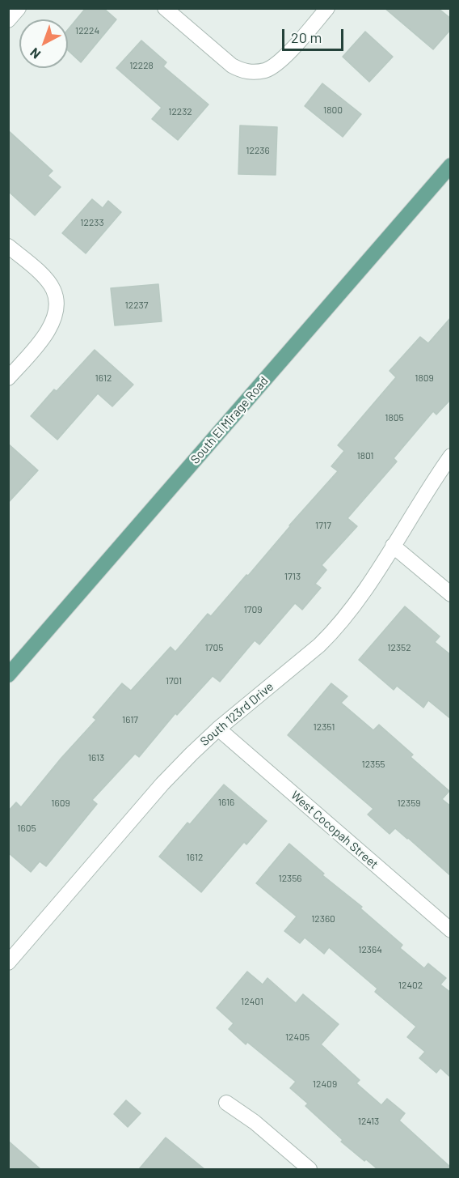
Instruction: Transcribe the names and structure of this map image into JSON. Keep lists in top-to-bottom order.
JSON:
{
  "streets": {
    "main road": ["South El Mirage Road"],
    "street": ["South 123rd Drive", "West Cocopah Street"]
  },
  "crossings": [
    ["South 123rd Drive", "West Cocopah Street"]
  ],
  "house_numbers": [
    "12224",
    "12228",
    "1800",
    "12232",
    "12236",
    "12233",
    "12237",
    "1612",
    "1809",
    "1805",
    "1801",
    "1717",
    "1713",
    "1709",
    "1705",
    "12352",
    "1701",
    "1617",
    "12351",
    "1613",
    "12355",
    "1616",
    "1609",
    "12359",
    "1605",
    "1612",
    "12356",
    "12360",
    "12364",
    "12402",
    "12401",
    "12405",
    "12409",
    "12413"
  ],
  "scale_bar": "20 m",
  "north": "bottom left"
}
